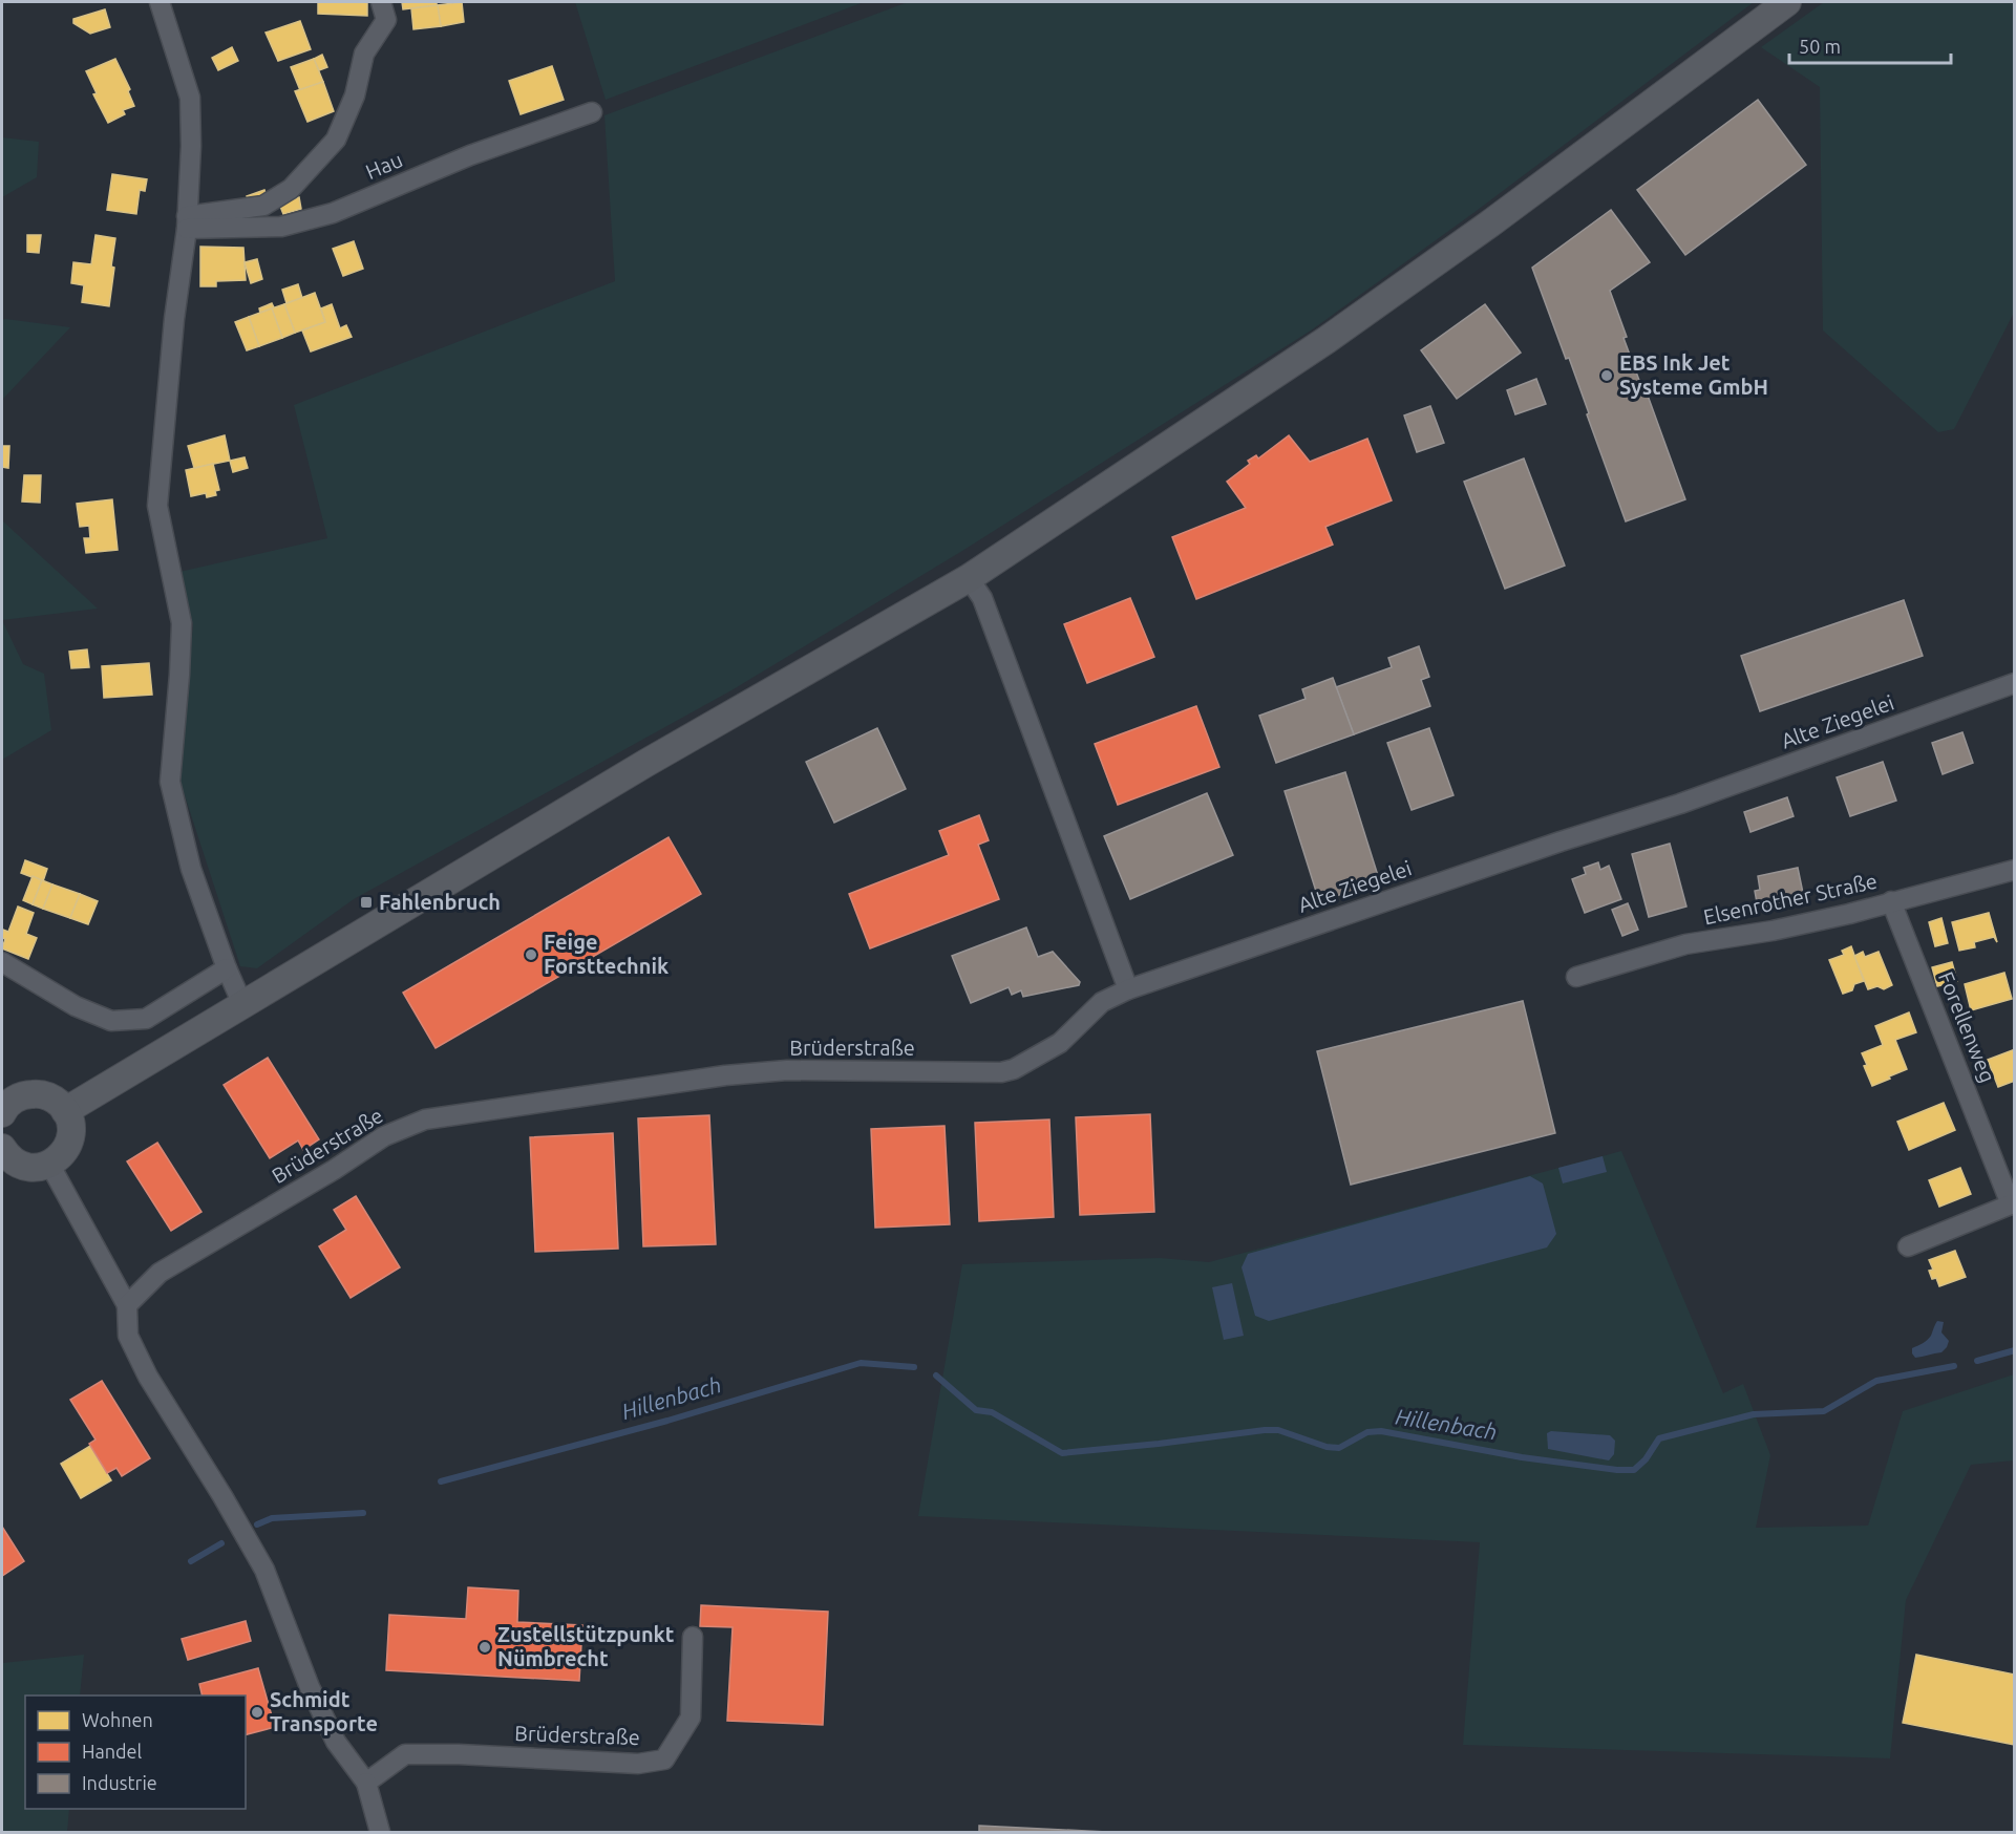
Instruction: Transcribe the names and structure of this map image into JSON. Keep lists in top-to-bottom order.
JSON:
{
  "streets": {
    "street": [
      "Hau",
      "Alte Ziegelei",
      "Elsenrother Straße",
      "Forellenweg",
      "Brüderstraße"
    ]
  },
  "crossings": [
    ["Alte Ziegelei", "Brüderstraße"],
    ["Elsenrother Straße", "Forellenweg"]
  ],
  "water": ["Hillenbach"],
  "places": {
    "other": [
      "EBS Ink Jet Systeme GmbH",
      "Feige Forsttechnik",
      "Zustellstützpunkt Nümbrecht",
      "Schmidt Transporte"
    ],
    "transit": ["Fahlenbruch"]
  },
  "legend": ["Wohnen", "Handel", "Industrie"],
  "scale_bar": "50 m"
}
